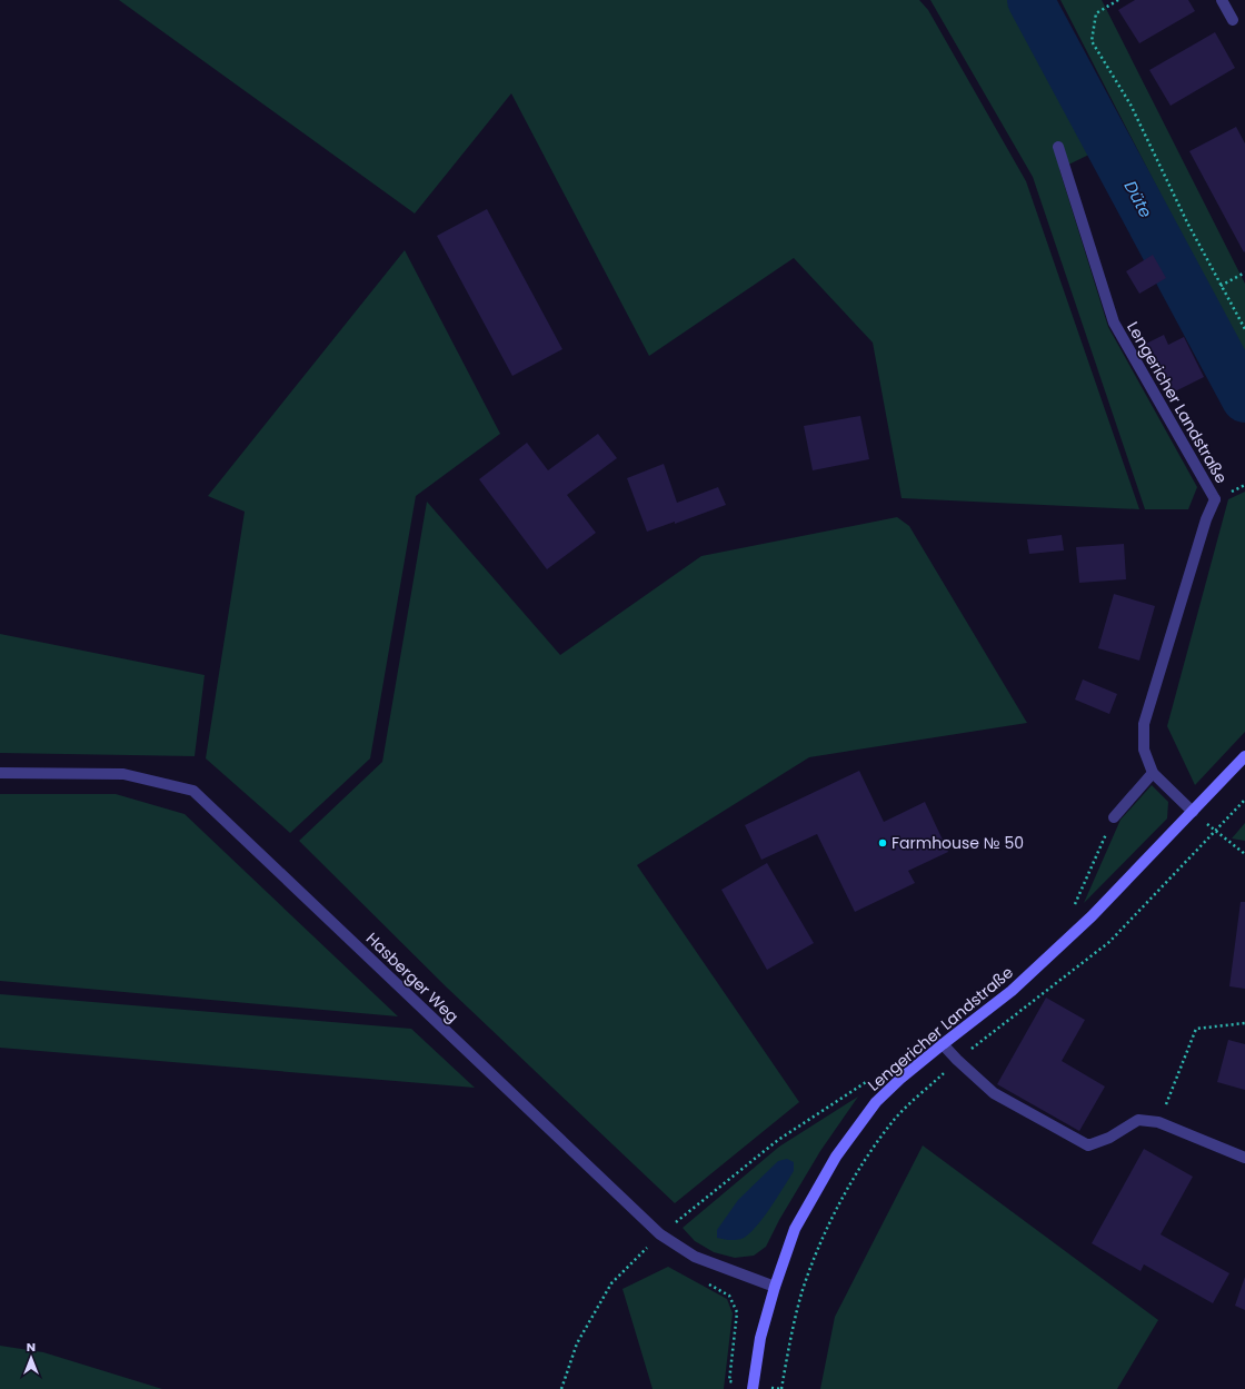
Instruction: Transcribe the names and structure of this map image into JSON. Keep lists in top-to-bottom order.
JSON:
{
  "streets": {
    "main road": ["Lengericher Landstraße"],
    "street": ["Hasberger Weg"]
  },
  "crossings": [
    ["Lengericher Landstraße", "Hasberger Weg"]
  ],
  "water": ["Düte"],
  "places": ["Farmhouse № 50"],
  "north": "top"
}
